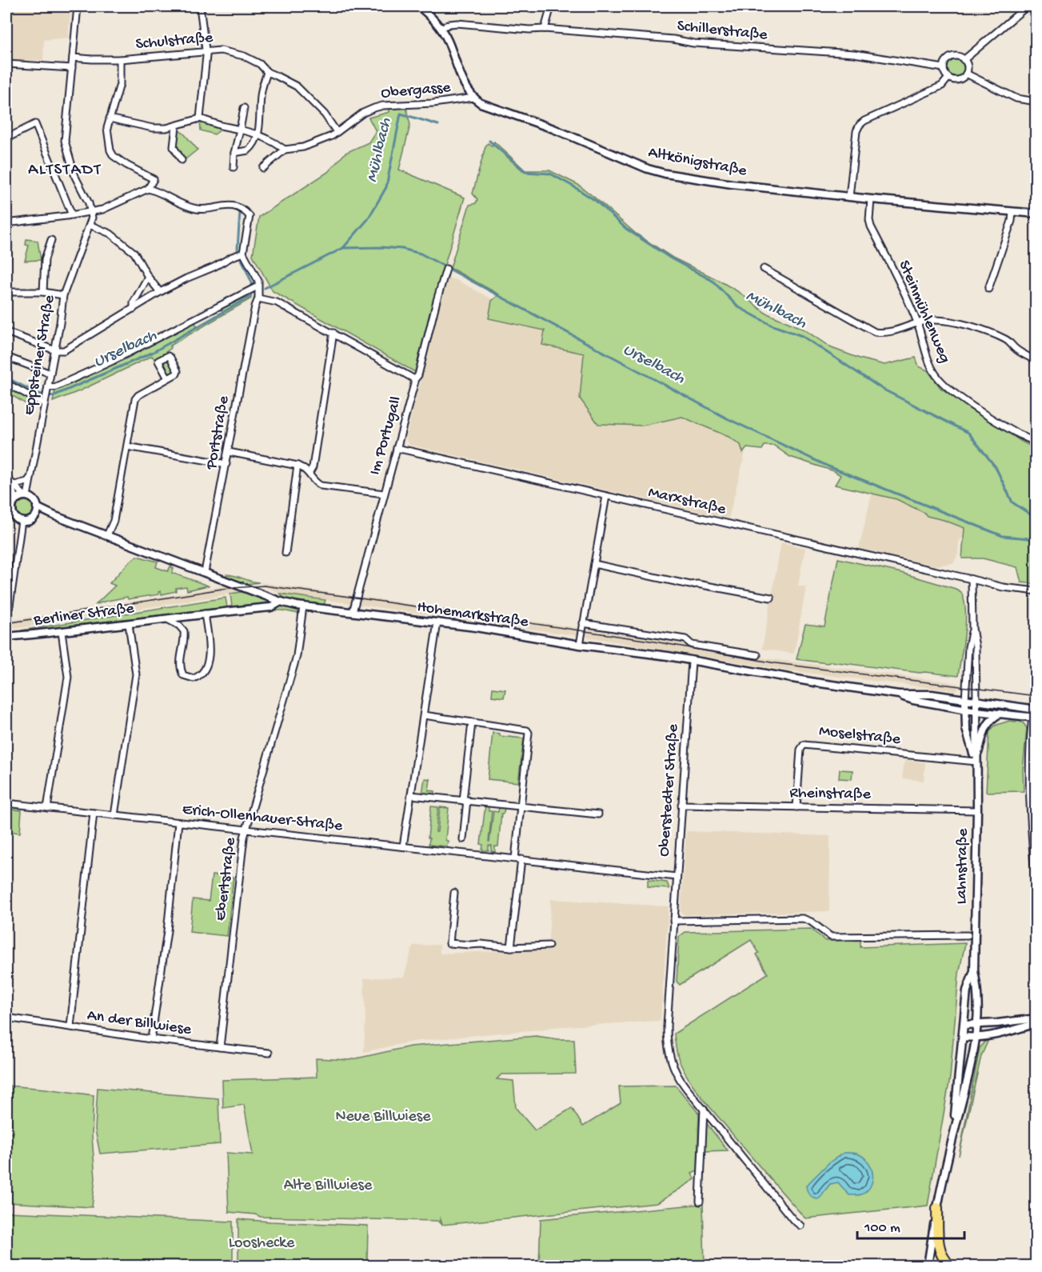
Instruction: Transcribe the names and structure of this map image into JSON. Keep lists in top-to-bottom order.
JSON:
{
  "streets": {
    "street": [
      "Schillerstraße",
      "Schulstraße",
      "Obergasse",
      "Altkönigstraße",
      "Steinmühlenweg",
      "Eppsteiner Straße",
      "Portstraße",
      "Im Portugall",
      "Marxstraße",
      "Berliner Straße",
      "Hohemarkstraße",
      "Moselstraße",
      "Oberstedter Straße",
      "Rheinstraße",
      "Erich-Ollenhauer-Straße",
      "Lahnstraße",
      "Ebertstraße",
      "An der Billwiese"
    ]
  },
  "crossings": [
    ["Schulstraße", "Obergasse"],
    ["Obergasse", "Altkönigstraße"],
    ["Altkönigstraße", "Steinmühlenweg"],
    ["Portstraße", "Hohemarkstraße"],
    ["Im Portugall", "Marxstraße"],
    ["Im Portugall", "Hohemarkstraße"],
    ["Berliner Straße", "Hohemarkstraße"],
    ["Hohemarkstraße", "Oberstedter Straße"],
    ["Hohemarkstraße", "Lahnstraße"],
    ["Hohemarkstraße", "Ebertstraße"],
    ["Moselstraße", "Rheinstraße"],
    ["Moselstraße", "Lahnstraße"],
    ["Oberstedter Straße", "Rheinstraße"],
    ["Oberstedter Straße", "Erich-Ollenhauer-Straße"],
    ["Rheinstraße", "Lahnstraße"],
    ["Erich-Ollenhauer-Straße", "Ebertstraße"],
    ["Ebertstraße", "An der Billwiese"]
  ],
  "districts": ["ALTSTADT"],
  "water": ["Mühlbach", "Urselbach"],
  "parks": ["Neue Billwiese", "Alte Billwiese", "Looshecke"],
  "scale_bar": "100 m"
}
